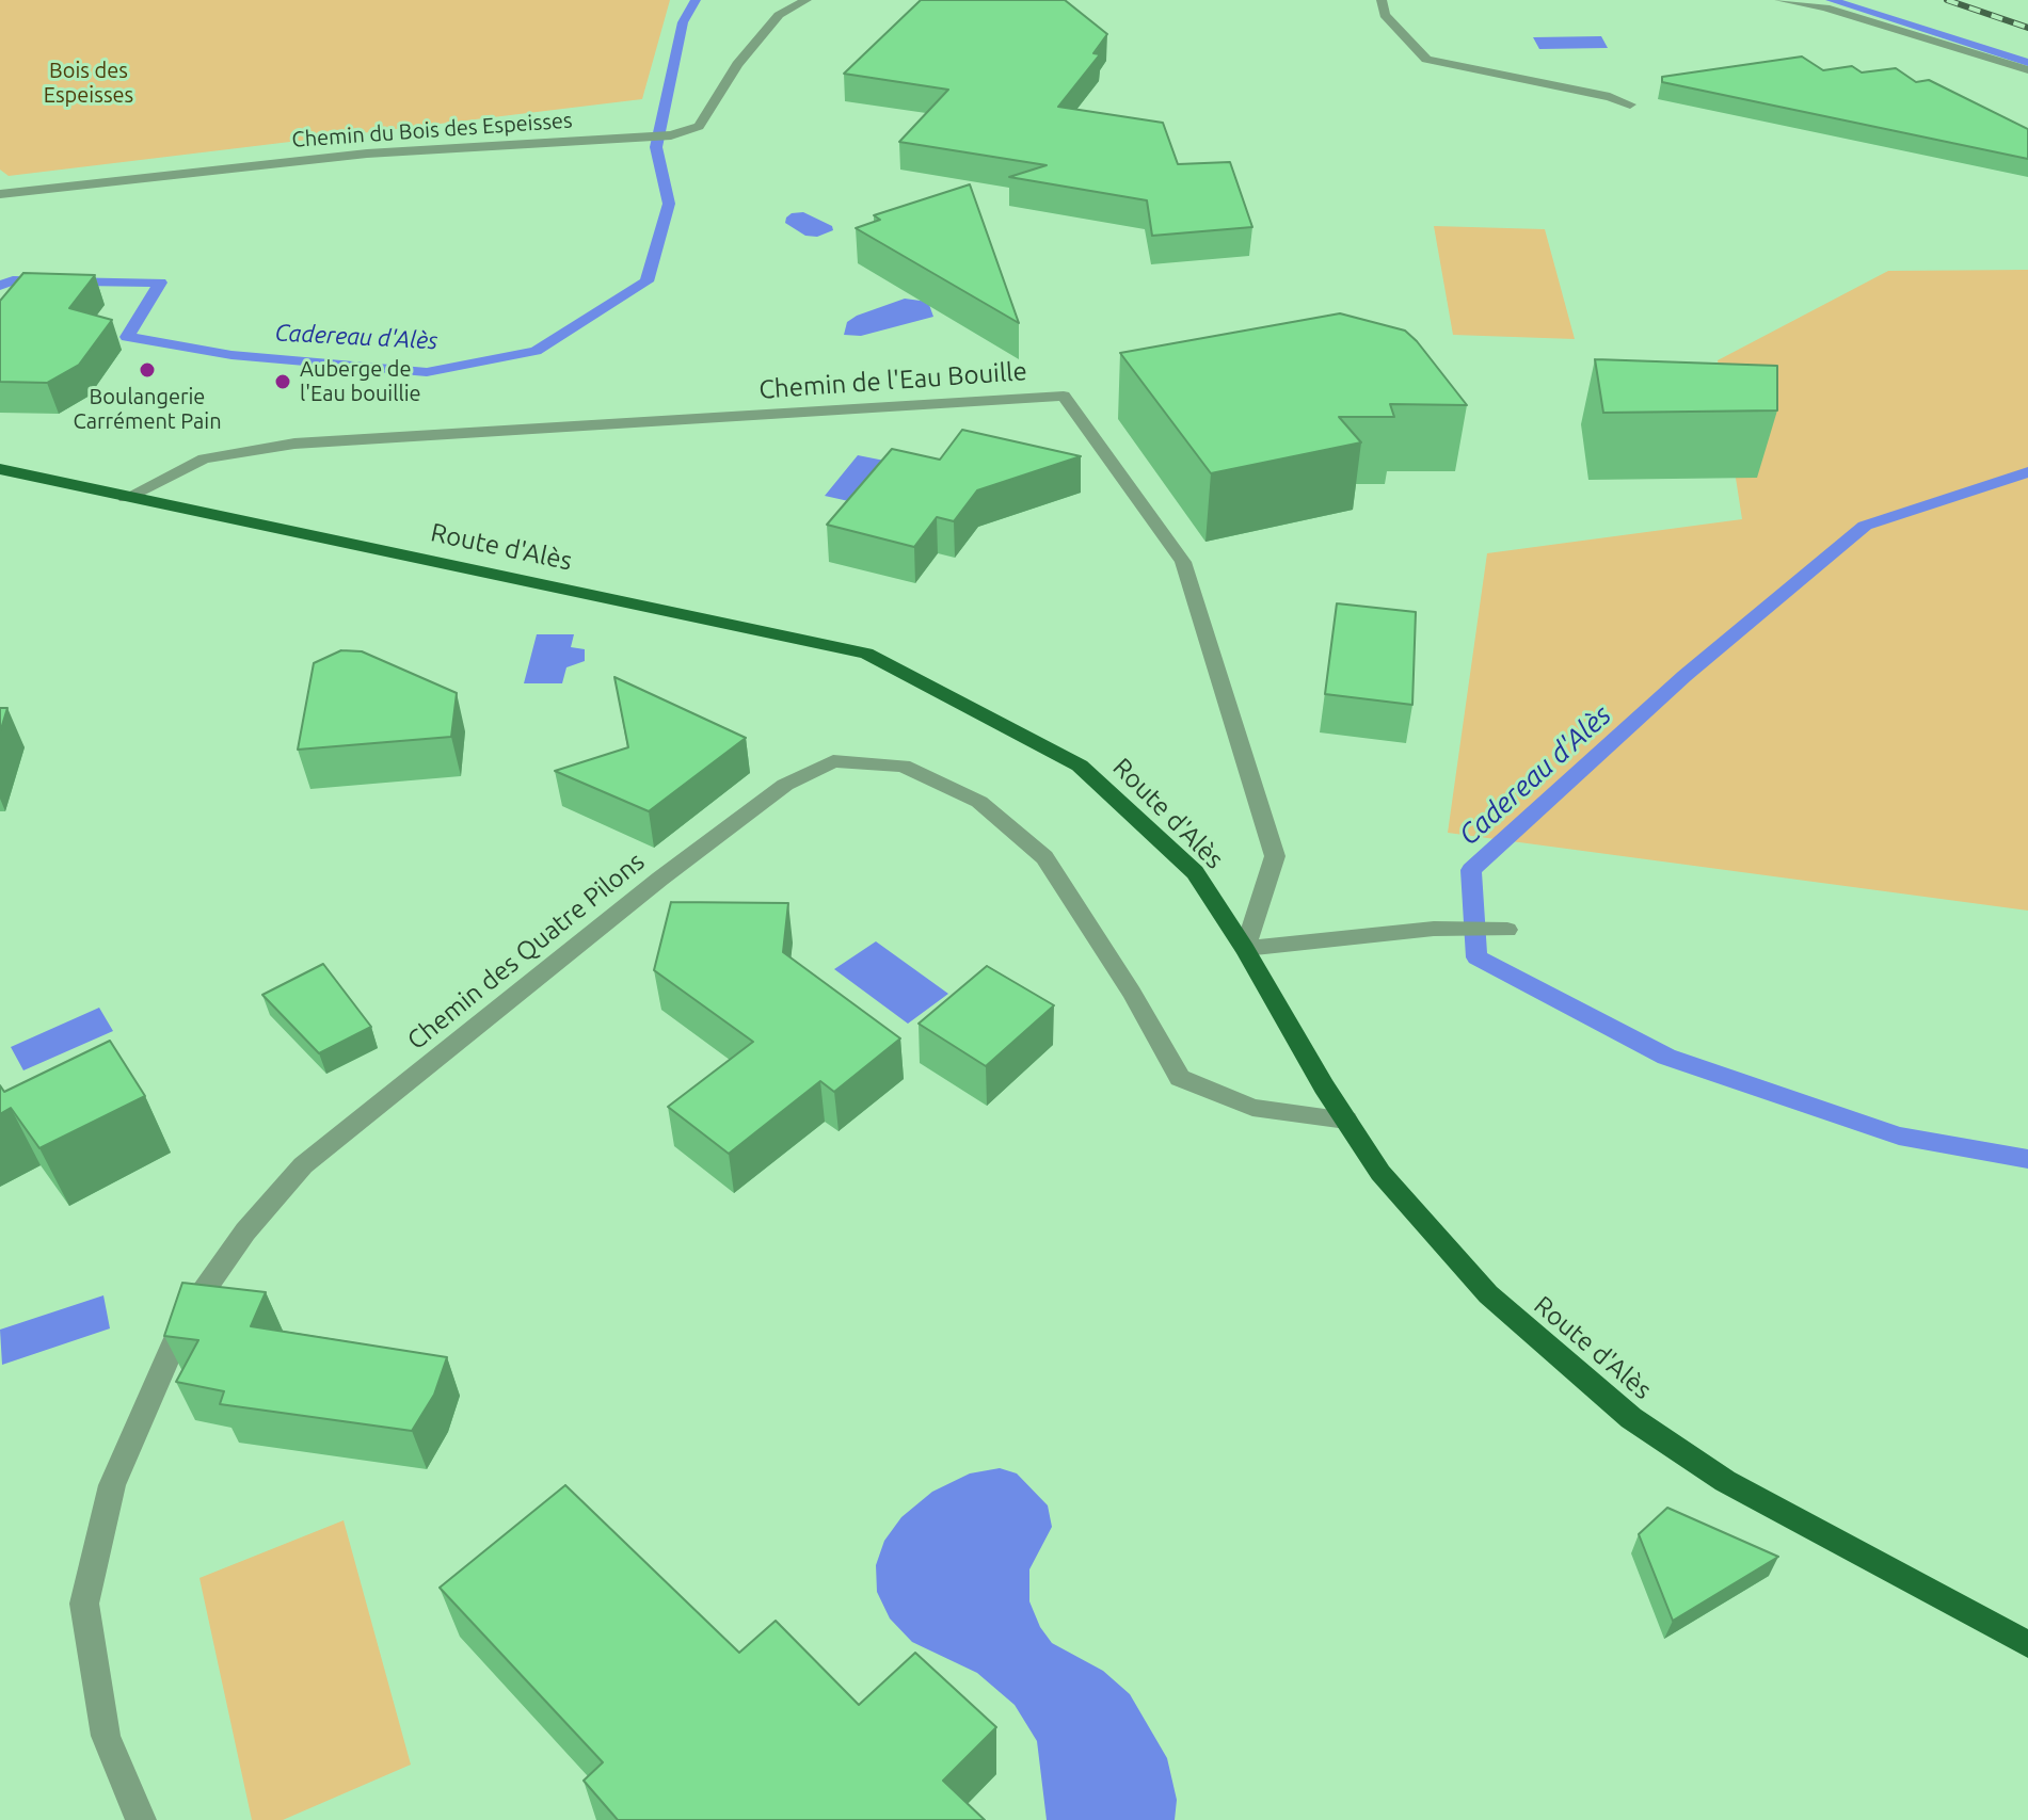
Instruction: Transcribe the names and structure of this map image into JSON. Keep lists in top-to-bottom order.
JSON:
{
  "streets": {
    "main road": ["Route d'Alès"],
    "street": ["Chemin du Bois des Espeisses", "Chemin de l'Eau Bouille", "Chemin des Quatre Pilons"]
  },
  "crossings": [
    ["Chemin de l'Eau Bouille", "Route d'Alès"],
    ["Route d'Alès", "Chemin des Quatre Pilons"]
  ],
  "water": ["Cadereau d'Alès"],
  "parks": ["Bois des Espeisses"],
  "places": ["Boulangerie Carrément Pain", "Auberge de l'Eau bouillie"]
}
